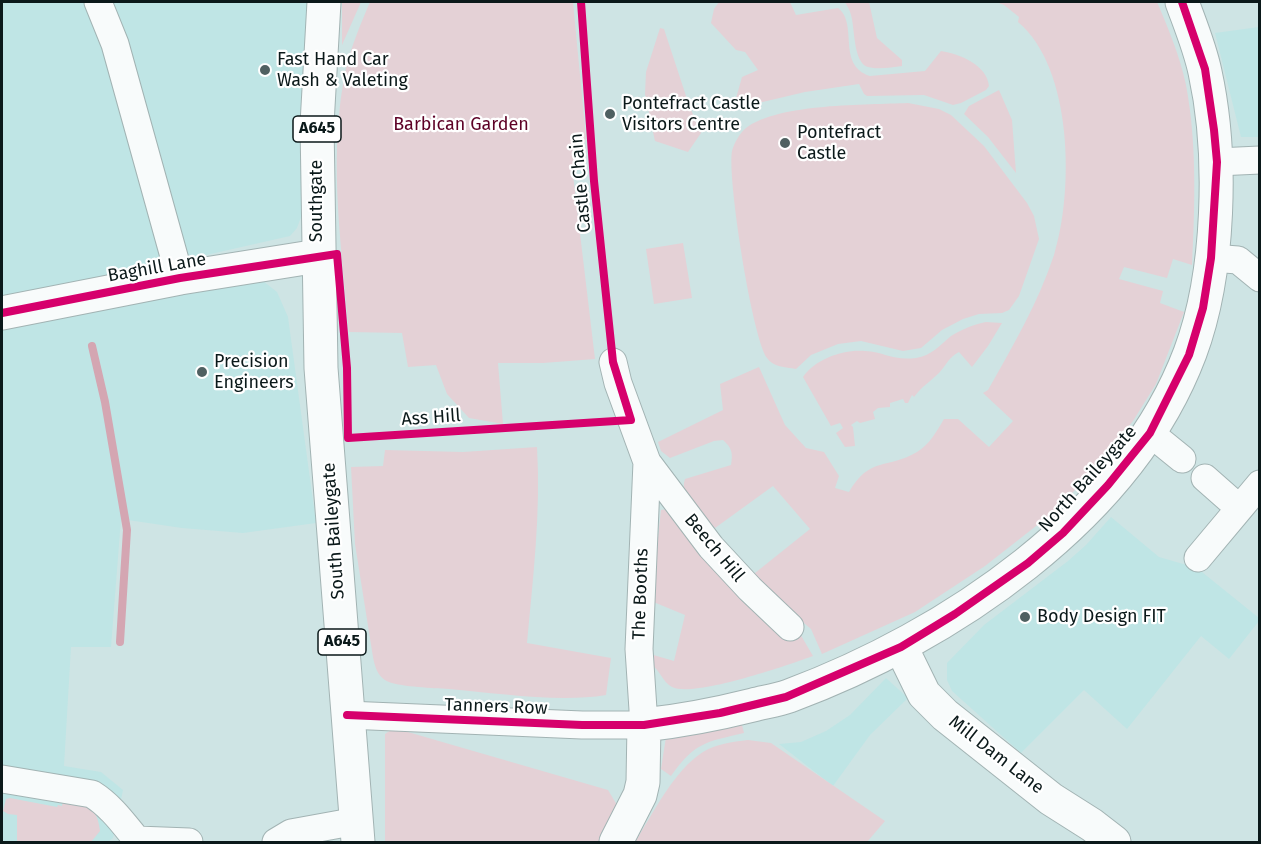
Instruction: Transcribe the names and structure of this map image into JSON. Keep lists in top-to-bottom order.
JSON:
{
  "streets": {
    "main road": [
      "A645",
      "Southgate",
      "Baghill Lane",
      "North Baileygate",
      "South Baileygate",
      "Mill Dam Lane"
    ],
    "street": ["Beech Hill", "The Booths", "Tanners Row"],
    "cycle path": ["Castle Chain"]
  },
  "crossings": [
    ["Southgate", "Baghill Lane"],
    ["Southgate", "South Baileygate"],
    ["Baghill Lane", "South Baileygate"],
    ["North Baileygate", "The Booths"],
    ["North Baileygate", "Tanners Row"],
    ["North Baileygate", "Mill Dam Lane"],
    ["South Baileygate", "Tanners Row"],
    ["Beech Hill", "The Booths"],
    ["The Booths", "Tanners Row"]
  ],
  "parks": ["Barbican Garden"],
  "places": [
    "Fast Hand Car Wash & Valeting",
    "Pontefract Castle Visitors Centre",
    "Pontefract Castle",
    "Precision Engineers",
    "Body Design FIT"
  ]
}
